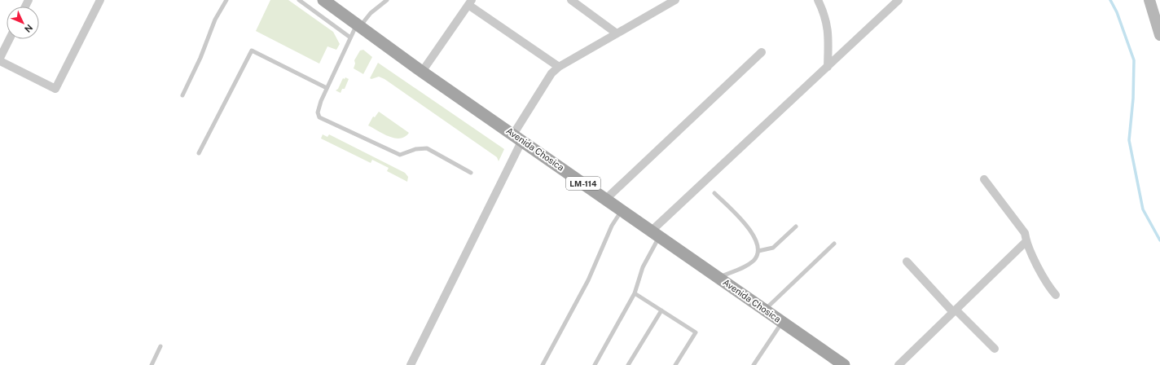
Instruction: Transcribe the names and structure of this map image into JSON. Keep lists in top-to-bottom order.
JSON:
{
  "streets": {
    "main road": ["Avenida Chosica", "LM-114"]
  },
  "north": "bottom right"
}
